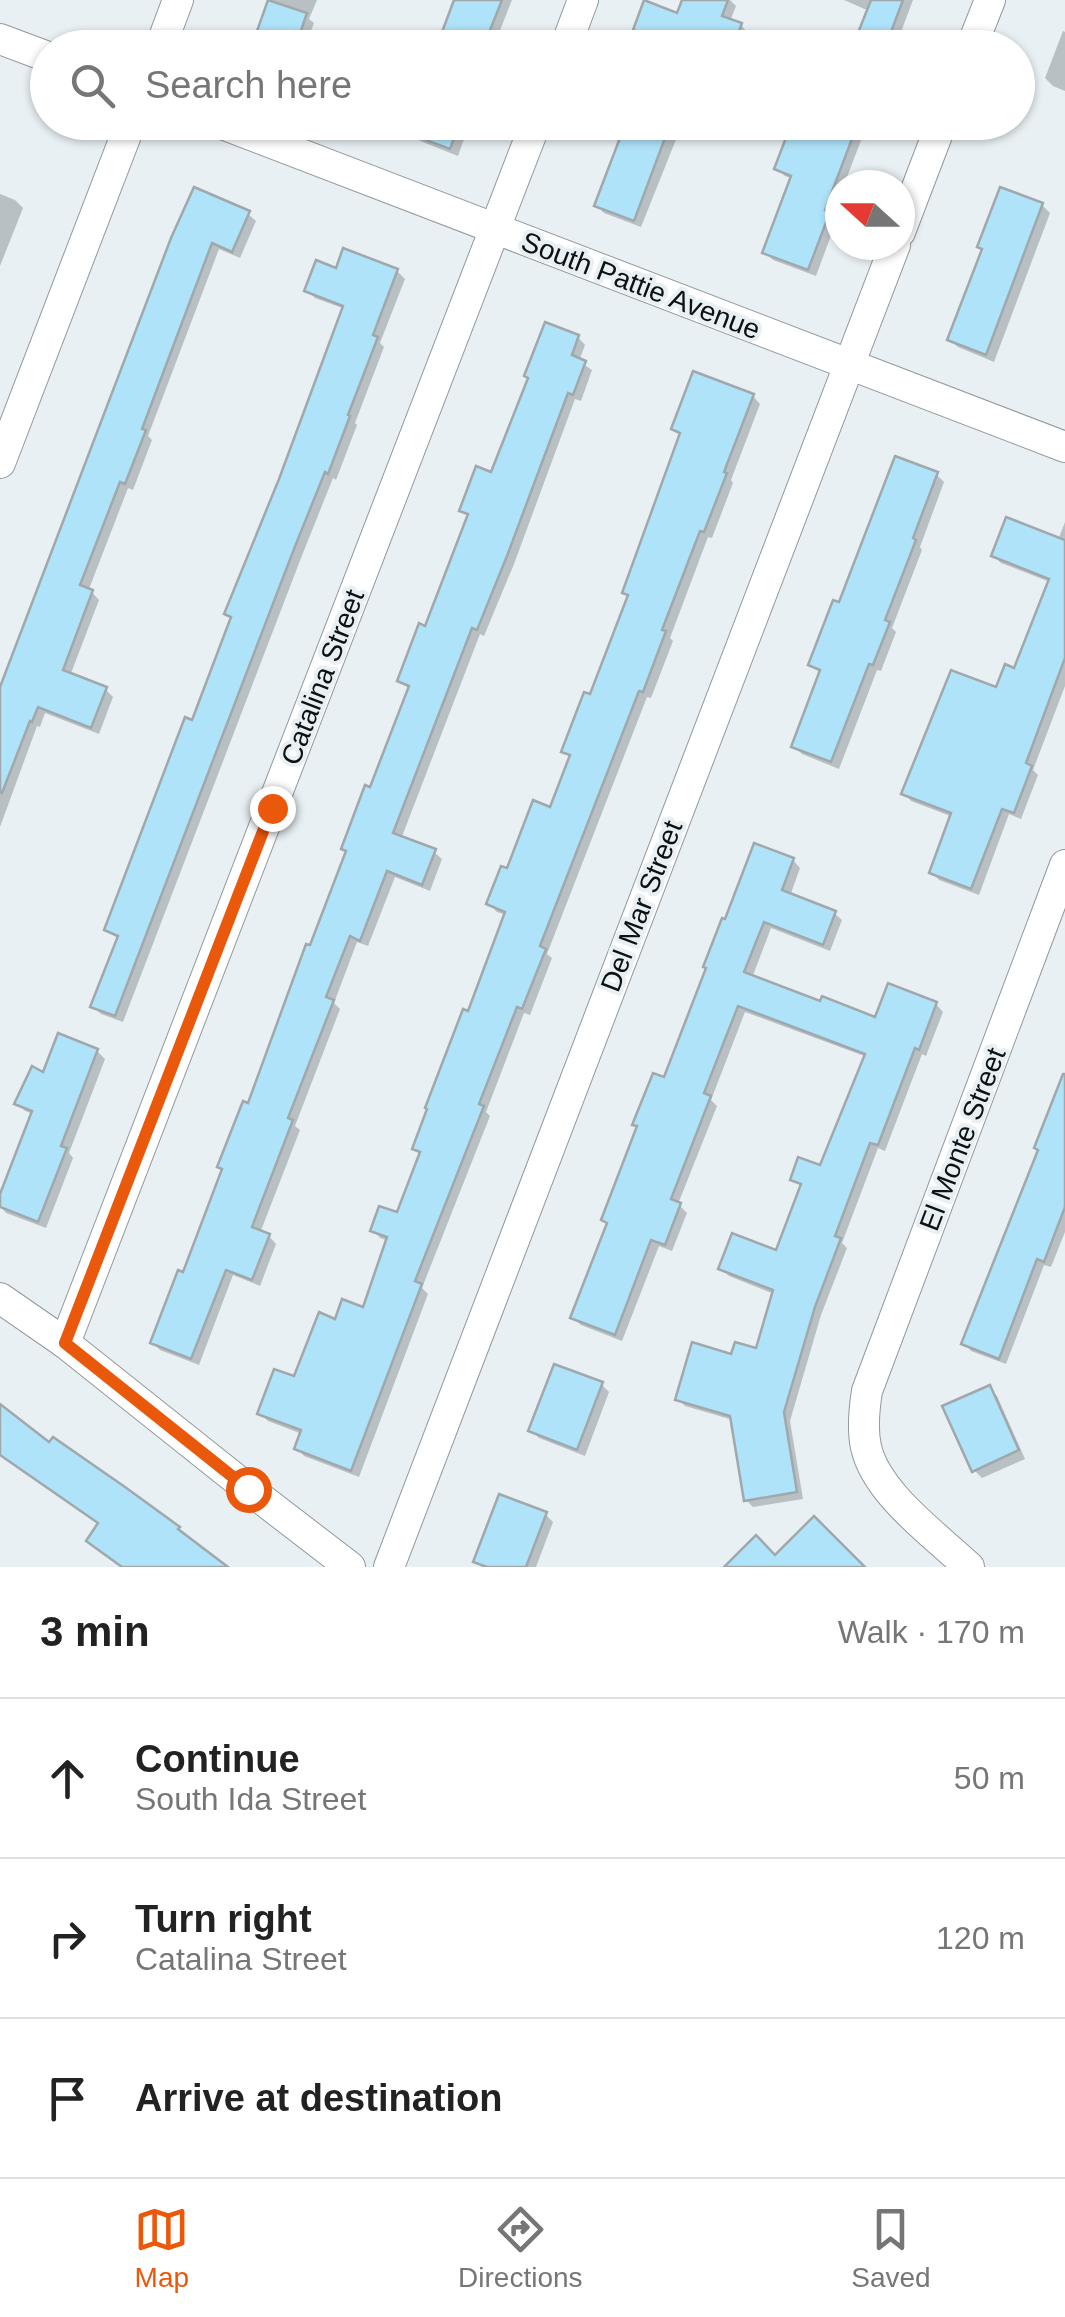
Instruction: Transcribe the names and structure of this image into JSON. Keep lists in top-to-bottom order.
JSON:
{
  "streets": {
    "street": [
      "South Pattie Avenue",
      "Catalina Street",
      "Del Mar Street",
      "El Monte Street"
    ]
  },
  "crossings": [
    ["South Pattie Avenue", "Catalina Street"],
    ["South Pattie Avenue", "Del Mar Street"]
  ],
  "north": "left",
  "page": {
    "search": "Search here",
    "heading": ["3 min", "Walk · 170 m"],
    "list": [
      ["Continue", "South Ida Street", "50 m"],
      ["Turn right", "Catalina Street", "120 m"],
      "Arrive at destination"
    ],
    "nav": ["Map", "Directions", "Saved"]
  }
}
